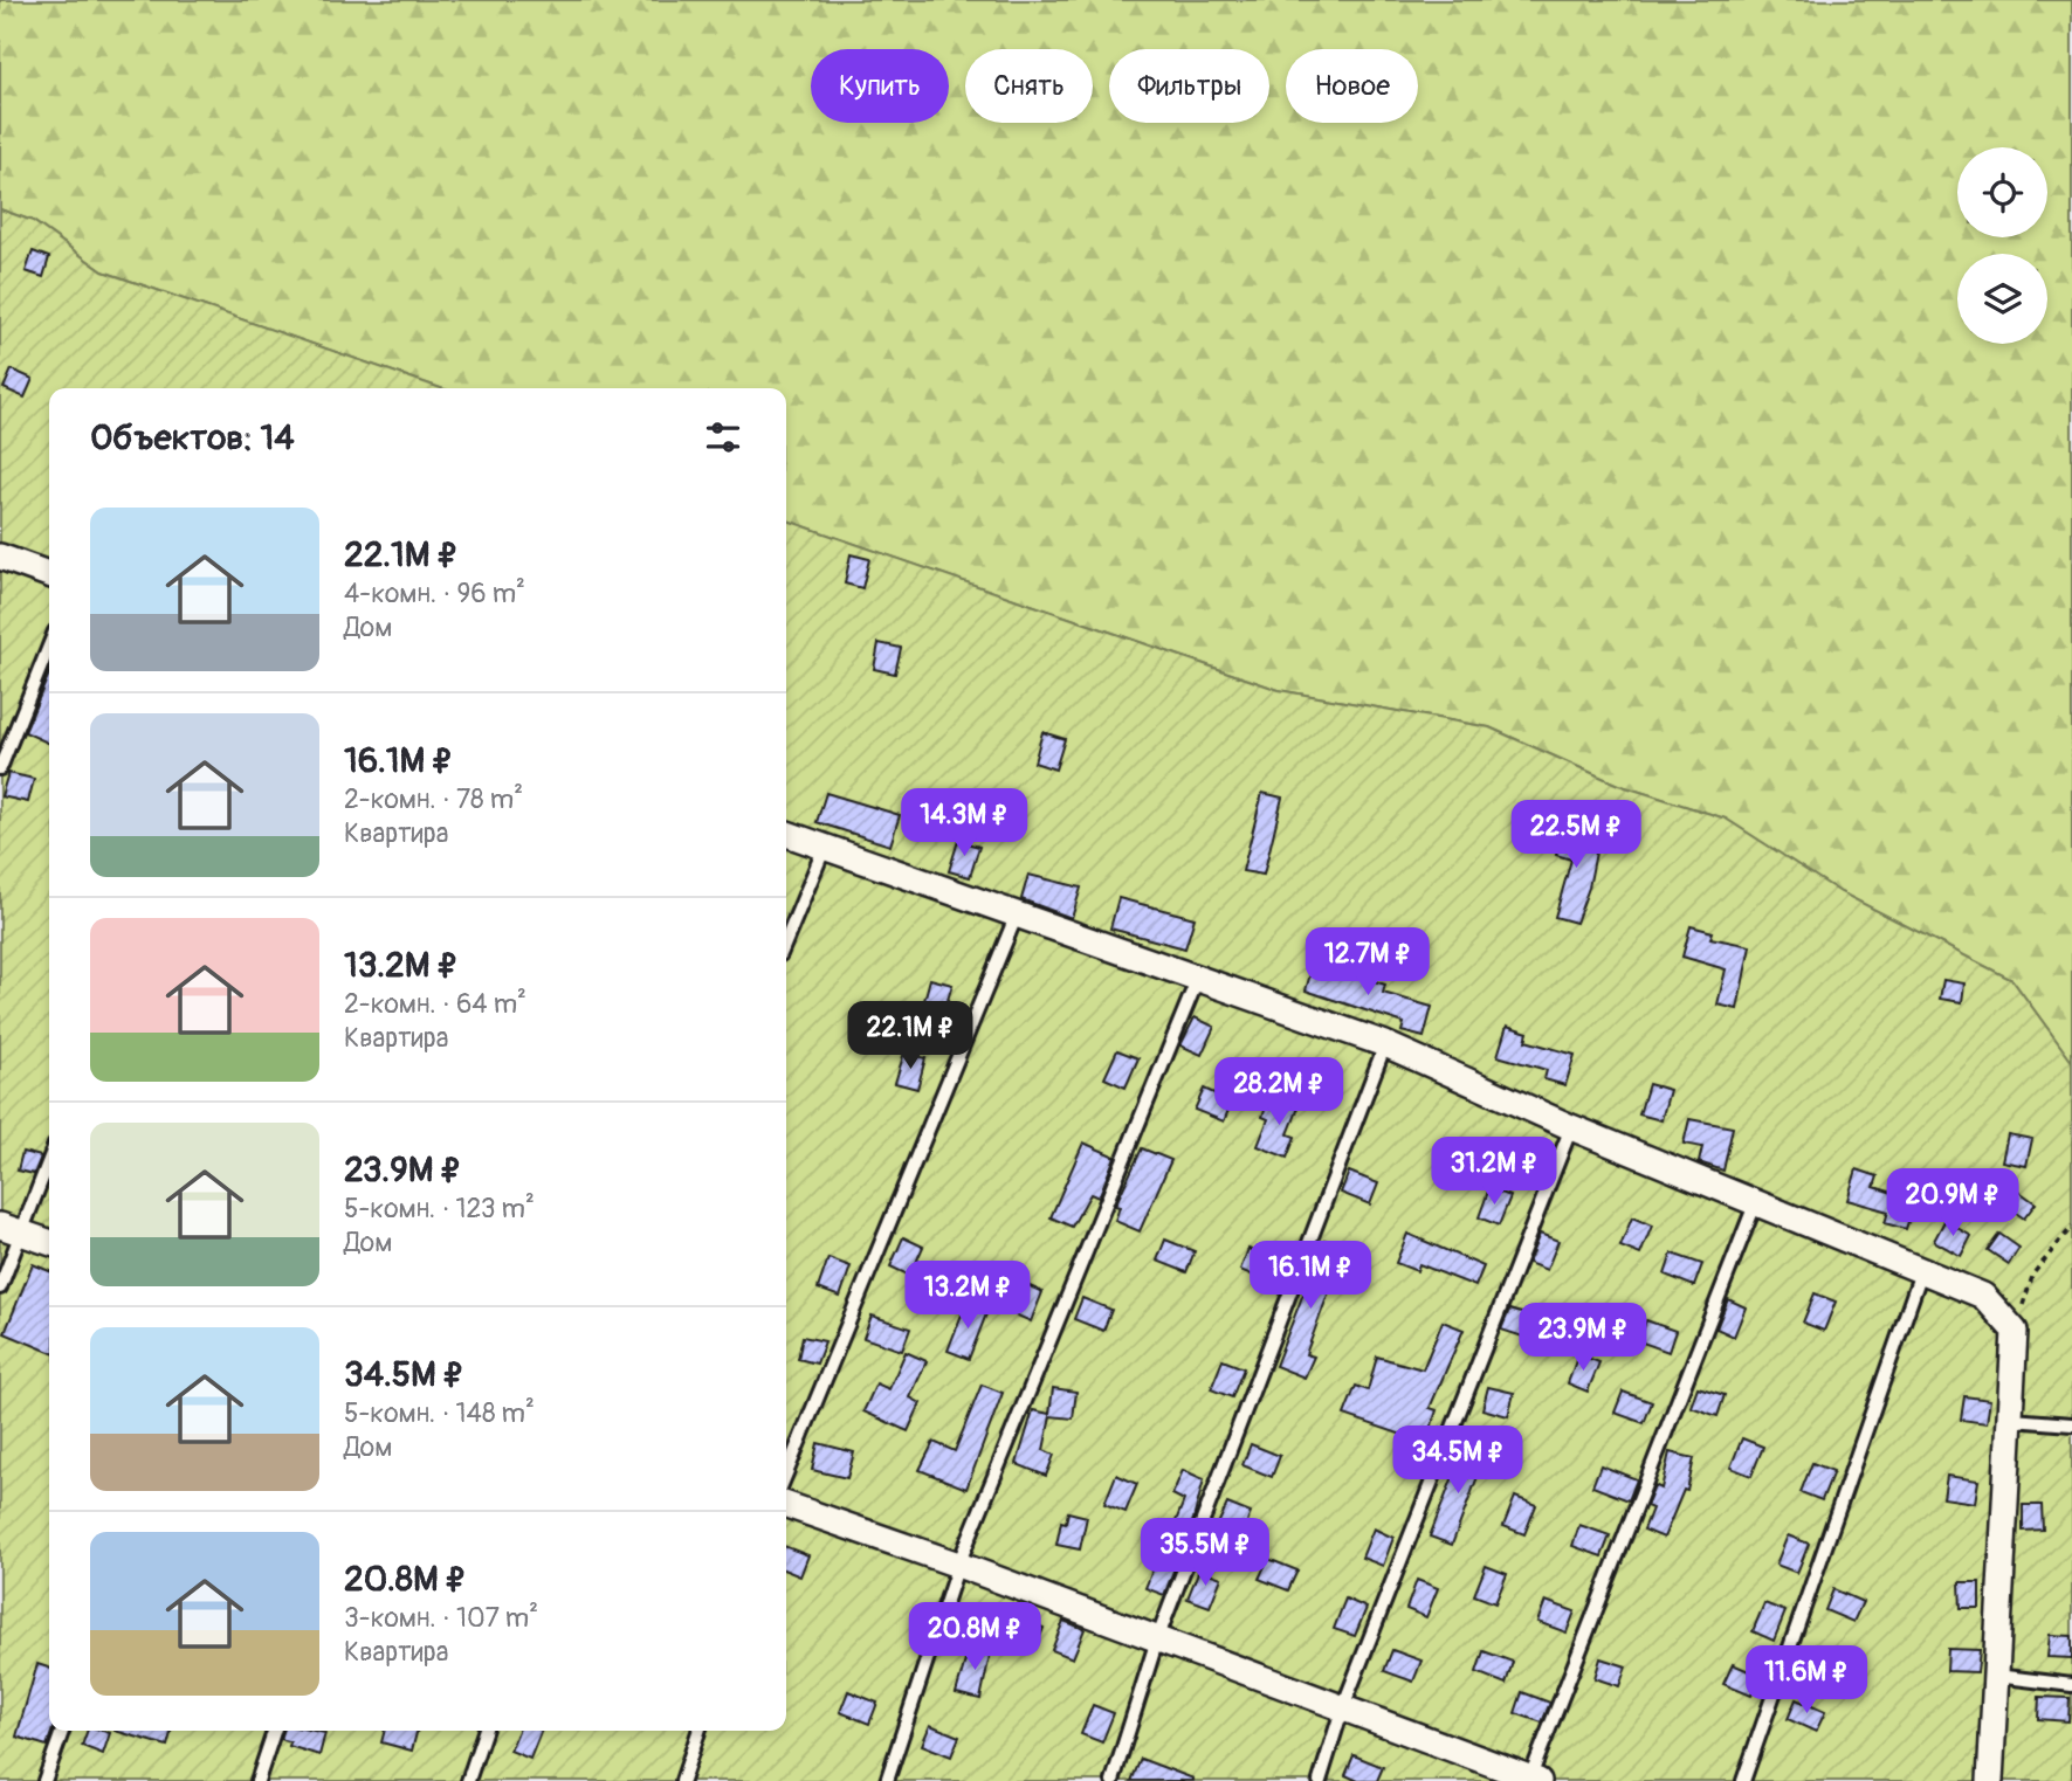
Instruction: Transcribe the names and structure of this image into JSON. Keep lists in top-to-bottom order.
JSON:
{
  "page": {
    "chip": [
      "Купить",
      "Снять",
      "Фильтры",
      "Новое"
    ],
    "heading": "Объектов: 14",
    "list": [
      {
        "name": "22.1M ₽",
        "note": "4-комн. · 96 m² · Дом"
      },
      {
        "name": "16.1M ₽",
        "note": "2-комн. · 78 m² · Квартира"
      },
      {
        "name": "13.2M ₽",
        "note": "2-комн. · 64 m² · Квартира"
      },
      {
        "name": "23.9M ₽",
        "note": "5-комн. · 123 m² · Дом"
      },
      {
        "name": "34.5M ₽",
        "note": "5-комн. · 148 m² · Дом"
      },
      {
        "name": "20.8M ₽",
        "note": "3-комн. · 107 m² · Квартира"
      }
    ],
    "price": [
      "14.3M ₽",
      "22.5M ₽",
      "12.7M ₽",
      "22.1M ₽",
      "28.2M ₽",
      "31.2M ₽",
      "20.9M ₽",
      "16.1M ₽",
      "13.2M ₽",
      "23.9M ₽",
      "34.5M ₽",
      "35.5M ₽",
      "20.8M ₽",
      "11.6M ₽"
    ]
  }
}
